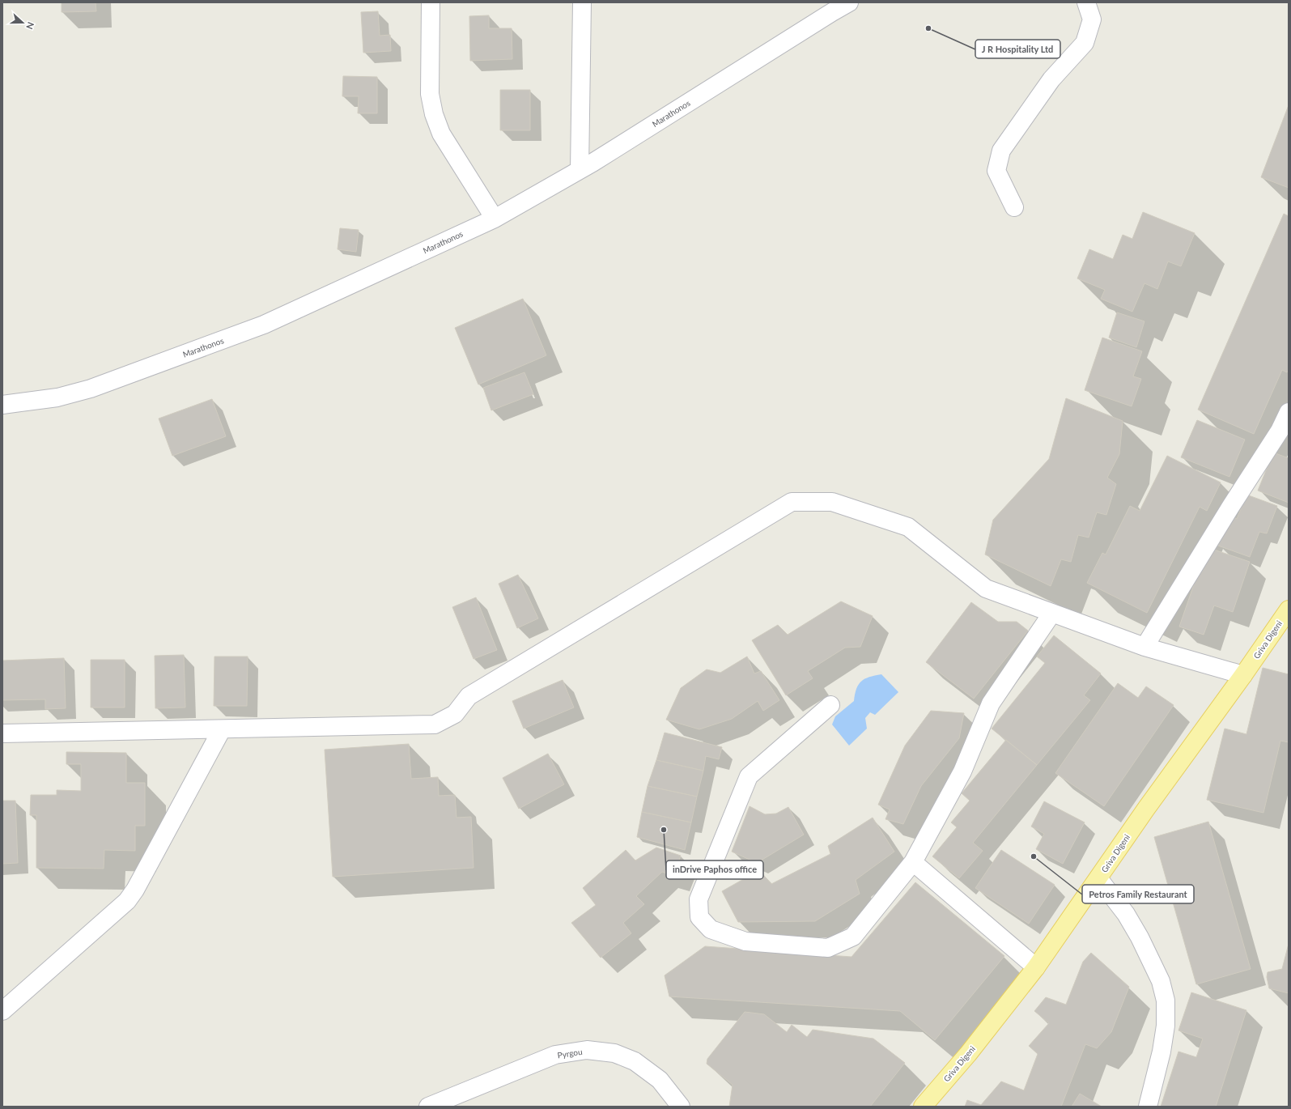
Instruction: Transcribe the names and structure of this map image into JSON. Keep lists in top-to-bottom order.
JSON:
{
  "streets": {
    "main road": ["Griva Digeni"],
    "street": ["Marathonos", "Pyrgou"]
  },
  "places": ["J R Hospitality Ltd", "inDrive Paphos office", "Petros Family Restaurant"],
  "north": "right"
}
